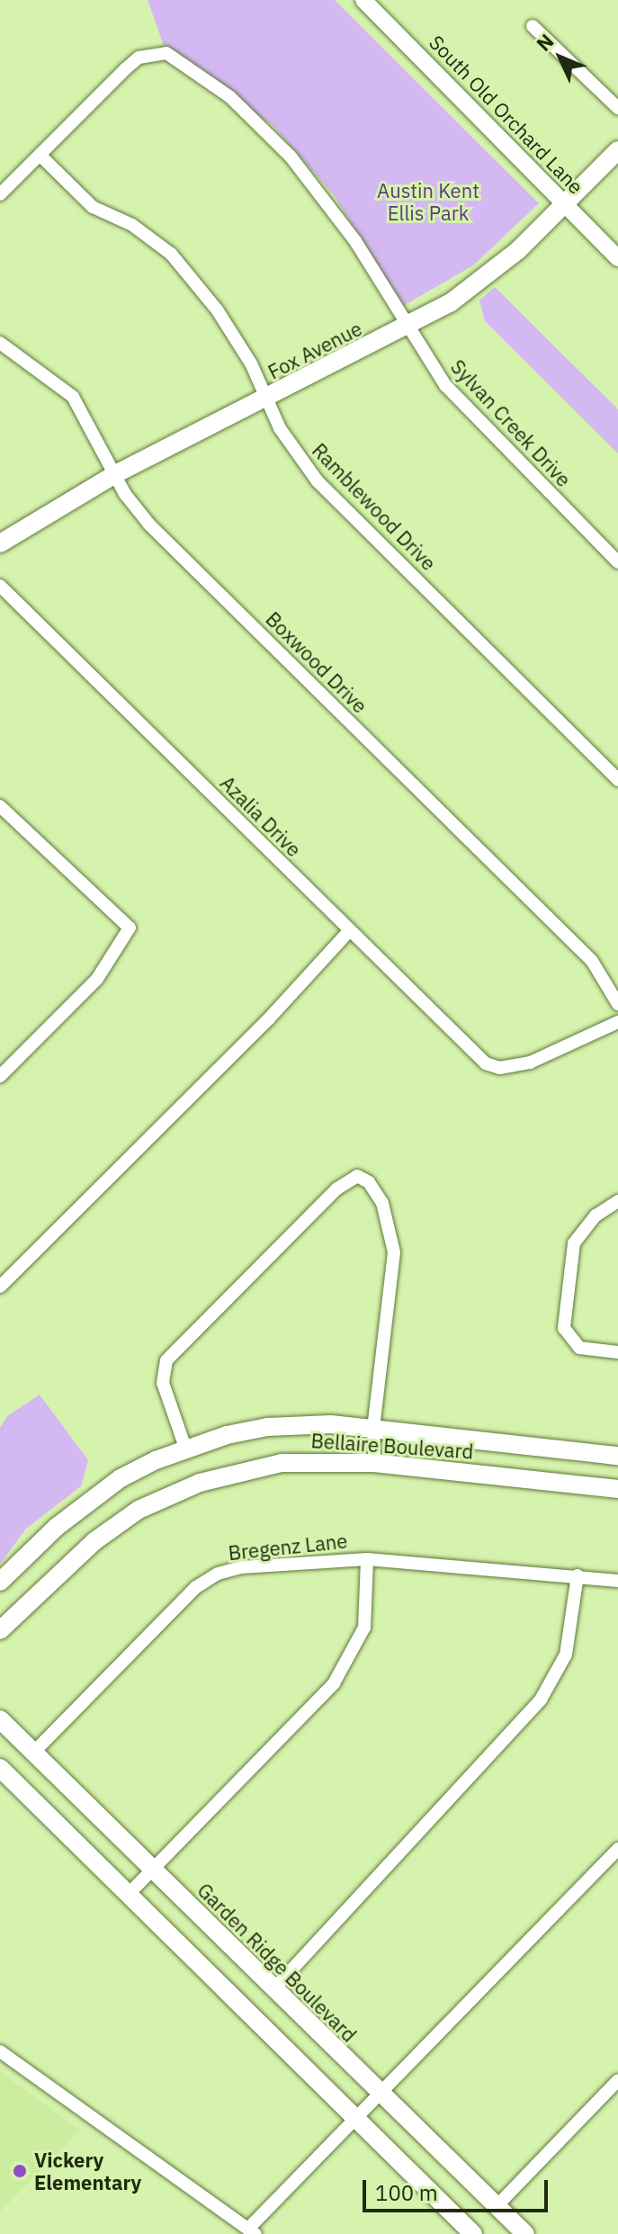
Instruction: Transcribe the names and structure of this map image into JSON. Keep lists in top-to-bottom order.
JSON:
{
  "streets": {
    "main road": ["Fox Avenue", "Bellaire Boulevard", "Garden Ridge Boulevard"],
    "street": [
      "South Old Orchard Lane",
      "Sylvan Creek Drive",
      "Ramblewood Drive",
      "Boxwood Drive",
      "Azalia Drive",
      "Bregenz Lane"
    ]
  },
  "crossings": [
    ["South Old Orchard Lane", "Fox Avenue"],
    ["Fox Avenue", "Sylvan Creek Drive"],
    ["Fox Avenue", "Ramblewood Drive"],
    ["Fox Avenue", "Boxwood Drive"],
    ["Sylvan Creek Drive", "Ramblewood Drive"],
    ["Bregenz Lane", "Garden Ridge Boulevard"]
  ],
  "parks": ["Austin Kent Ellis Park"],
  "places": ["Vickery Elementary"],
  "scale_bar": "100 m",
  "north": "top left"
}
